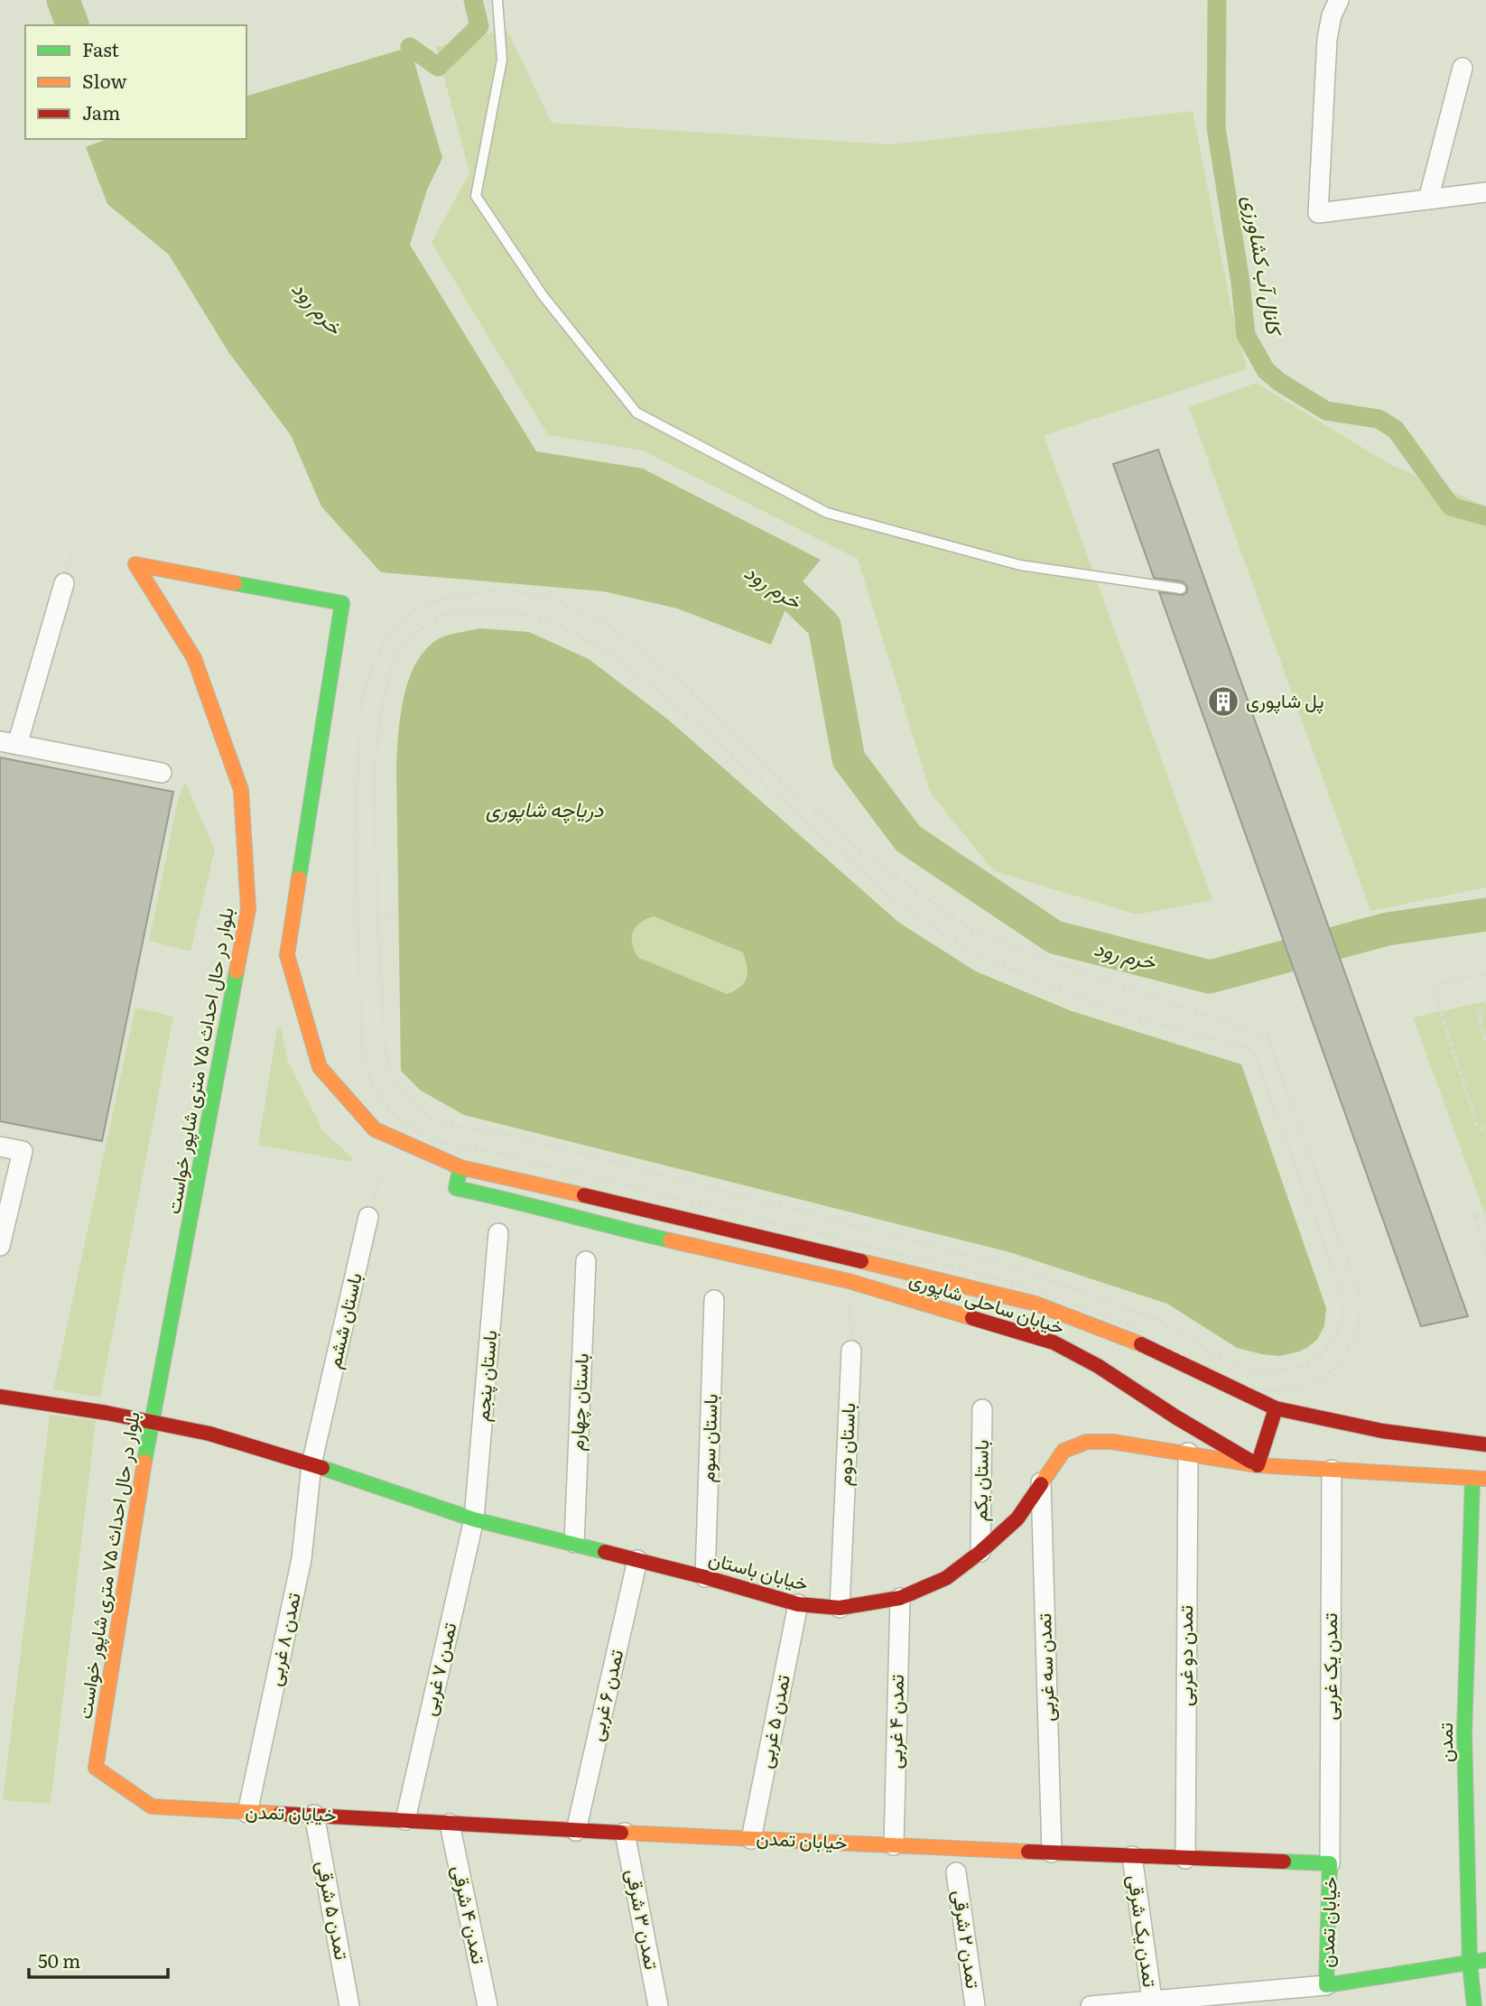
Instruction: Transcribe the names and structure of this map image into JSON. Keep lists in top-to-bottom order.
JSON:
{
  "streets": {
    "street": [
      "بلوار در حال احداث ۷۵ متری شاپور خواست",
      "خیابان ساحلی شاپوری",
      "باستان ششم",
      "باستان پنجم",
      "باستان چهارم",
      "باستان سوم",
      "باستان دوم",
      "باستان یکم",
      "خیابان باستان",
      "تمدن ۸ غربی",
      "تمدن دو غربی",
      "تمدن یک غربی",
      "تمدن سه غربی",
      "تمدن ۷ غربی",
      "تمدن ۶ غربی",
      "تمدن ۵ غربی",
      "تمدن ۴ غربی",
      "تمدن",
      "خیابان تمدن",
      "تمدن ۵ شرقی",
      "تمدن ۴ شرقی",
      "تمدن ۳ شرقی",
      "تمدن یک شرقی",
      "تمدن ۲ شرقی"
    ]
  },
  "crossings": [
    ["بلوار در حال احداث ۷۵ متری شاپور خواست", "خیابان ساحلی شاپوری"],
    ["بلوار در حال احداث ۷۵ متری شاپور خواست", "خیابان باستان"],
    ["بلوار در حال احداث ۷۵ متری شاپور خواست", "خیابان تمدن"],
    ["خیابان ساحلی شاپوری", "خیابان باستان"],
    ["خیابان ساحلی شاپوری", "تمدن یک غربی"],
    ["خیابان ساحلی شاپوری", "تمدن"],
    ["باستان ششم", "خیابان باستان"],
    ["باستان ششم", "تمدن ۸ غربی"],
    ["باستان پنجم", "خیابان باستان"],
    ["باستان پنجم", "تمدن ۷ غربی"],
    ["باستان چهارم", "خیابان باستان"],
    ["باستان سوم", "خیابان باستان"],
    ["باستان دوم", "خیابان باستان"],
    ["باستان یکم", "خیابان باستان"],
    ["خیابان باستان", "تمدن ۸ غربی"],
    ["خیابان باستان", "تمدن دو غربی"],
    ["خیابان باستان", "تمدن سه غربی"],
    ["خیابان باستان", "تمدن ۷ غربی"],
    ["خیابان باستان", "تمدن ۶ غربی"],
    ["خیابان باستان", "تمدن ۵ غربی"],
    ["خیابان باستان", "تمدن ۴ غربی"],
    ["تمدن ۸ غربی", "خیابان تمدن"],
    ["تمدن دو غربی", "خیابان تمدن"],
    ["تمدن یک غربی", "خیابان تمدن"],
    ["تمدن سه غربی", "خیابان تمدن"],
    ["تمدن ۷ غربی", "خیابان تمدن"],
    ["تمدن ۶ غربی", "خیابان تمدن"],
    ["تمدن ۵ غربی", "خیابان تمدن"],
    ["تمدن ۴ غربی", "خیابان تمدن"],
    ["تمدن", "خیابان تمدن"],
    ["خیابان تمدن", "تمدن ۵ شرقی"],
    ["خیابان تمدن", "تمدن ۴ شرقی"],
    ["خیابان تمدن", "تمدن ۳ شرقی"],
    ["خیابان تمدن", "تمدن یک شرقی"]
  ],
  "water": ["کانال آب کشاورزی", "خرم رود", "دریاچه شاپوری"],
  "places": {
    "building": ["پل شاپوری"]
  },
  "legend": ["Fast", "Slow", "Jam"],
  "scale_bar": "50 m"
}
